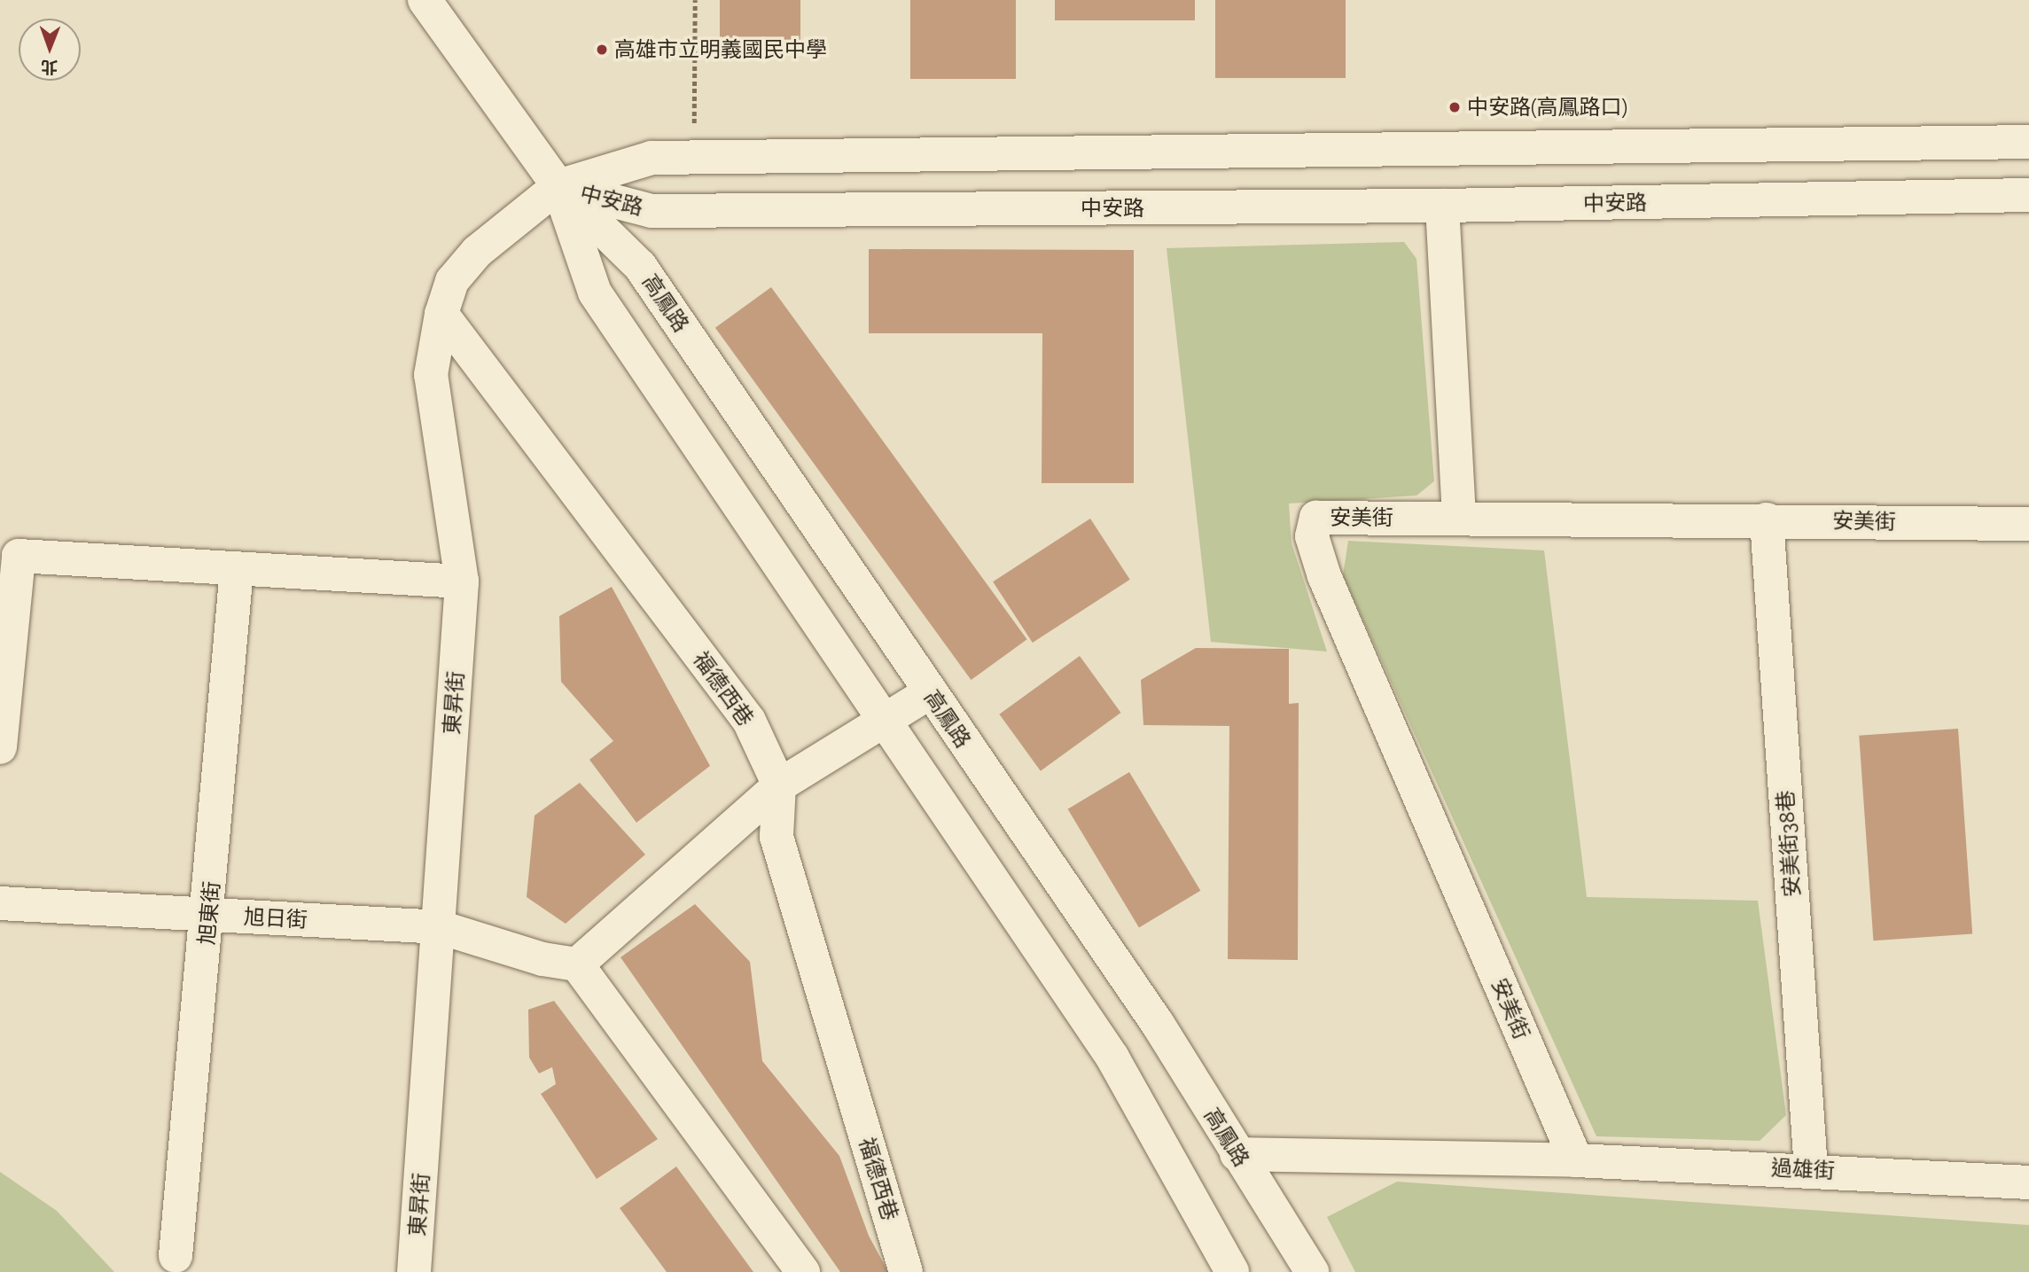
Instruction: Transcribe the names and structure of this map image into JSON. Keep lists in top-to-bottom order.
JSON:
{
  "streets": {
    "street": [
      "中安路",
      "高鳳路",
      "安美街",
      "福德西巷",
      "東昇街",
      "安美街38巷",
      "旭東街",
      "旭日街",
      "過雄街"
    ]
  },
  "crossings": [
    ["中安路", "高鳳路"],
    ["中安路", "東昇街"],
    ["高鳳路", "東昇街"],
    ["高鳳路", "過雄街"],
    ["安美街", "安美街38巷"],
    ["安美街", "過雄街"],
    ["福德西巷", "東昇街"],
    ["東昇街", "旭日街"],
    ["安美街38巷", "過雄街"],
    ["旭東街", "旭日街"]
  ],
  "places": ["高雄市立明義國民中學", "中安路(高鳳路口)"],
  "north": "bottom"
}
